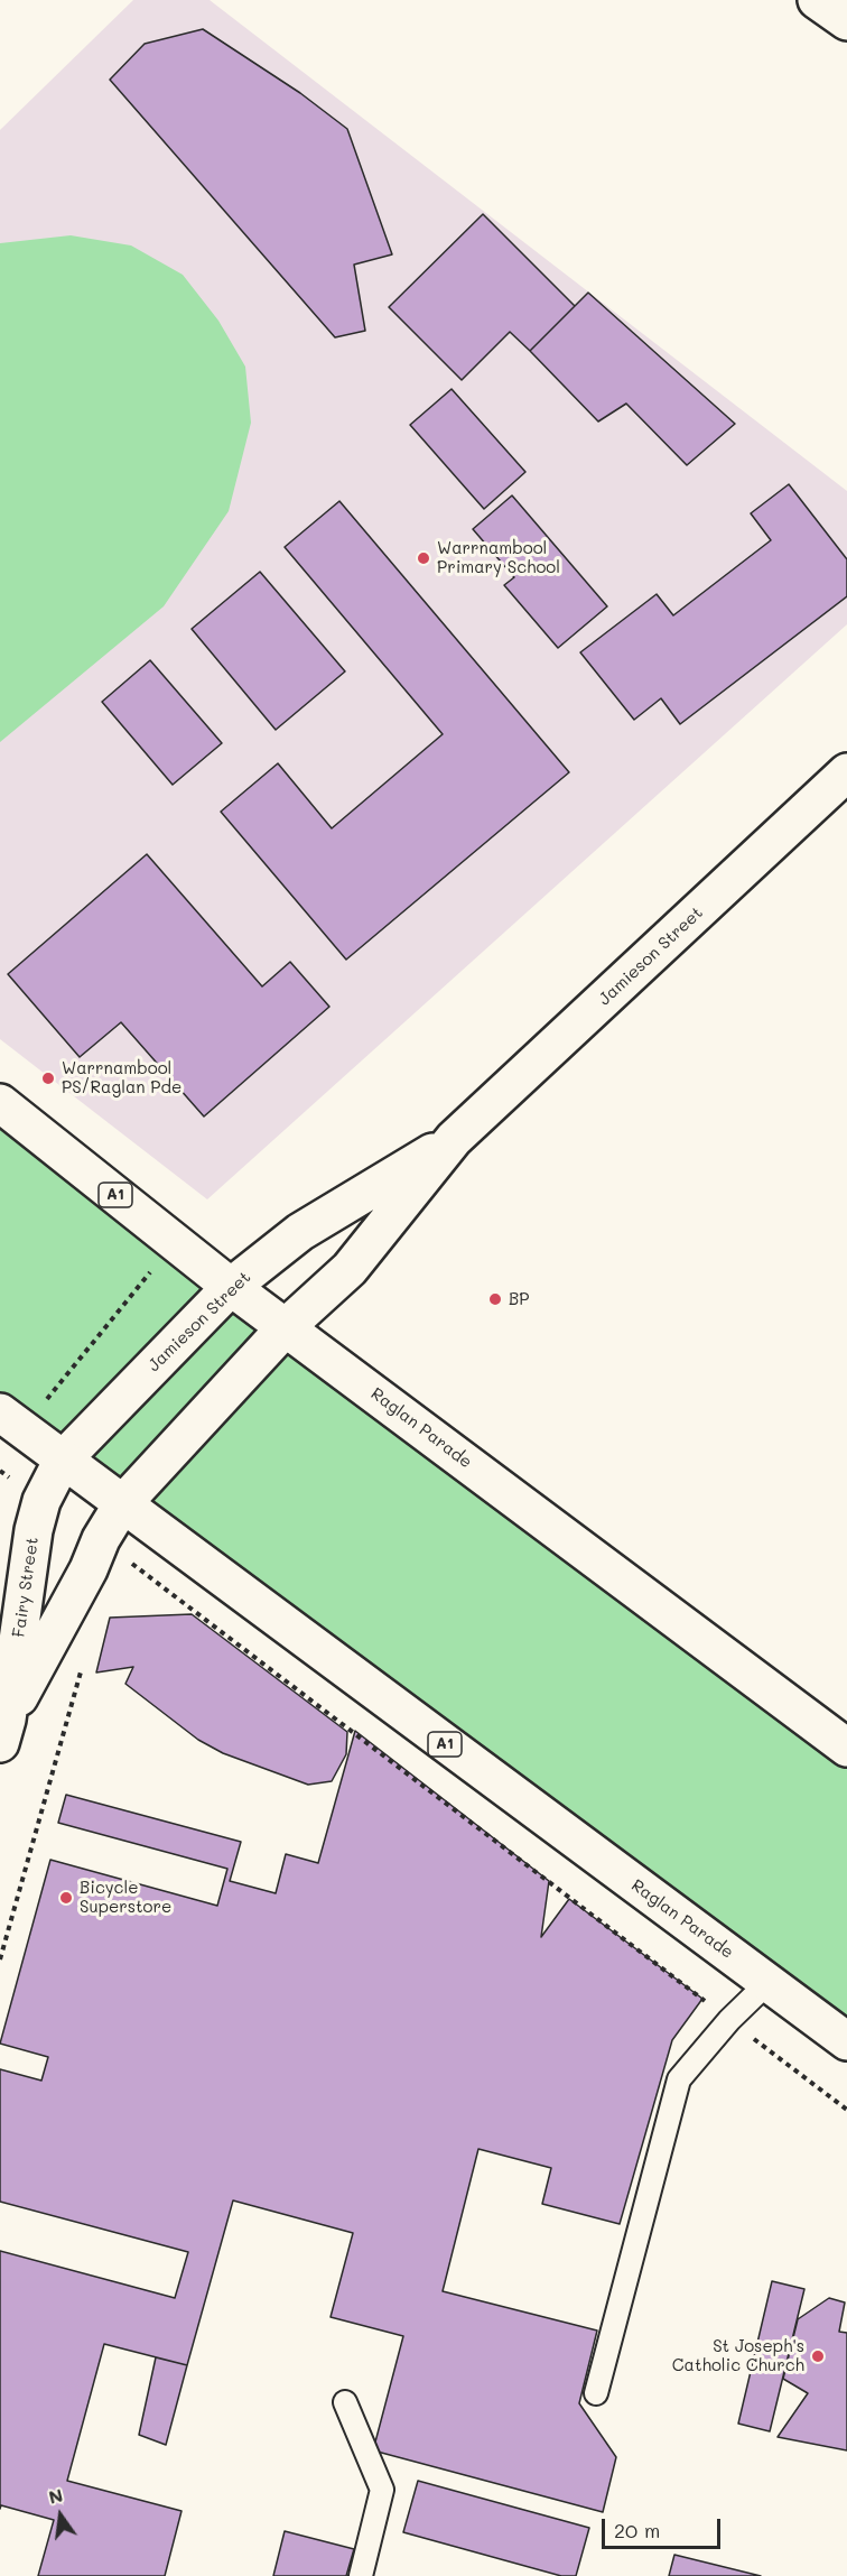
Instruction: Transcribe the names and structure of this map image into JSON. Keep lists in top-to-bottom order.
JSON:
{
  "streets": {
    "main road": [
      "Jamieson Street",
      "A1",
      "Raglan Parade",
      "Fairy Street"
    ]
  },
  "crossings": [
    ["Jamieson Street", "Raglan Parade"],
    ["Jamieson Street", "Fairy Street"],
    ["Raglan Parade", "Fairy Street"]
  ],
  "places": [
    "Warrnambool Primary School",
    "Warrnambool PS/Raglan Pde",
    "BP",
    "Bicycle Superstore",
    "St Joseph's Catholic Church"
  ],
  "scale_bar": "20 m",
  "north": "top"
}
